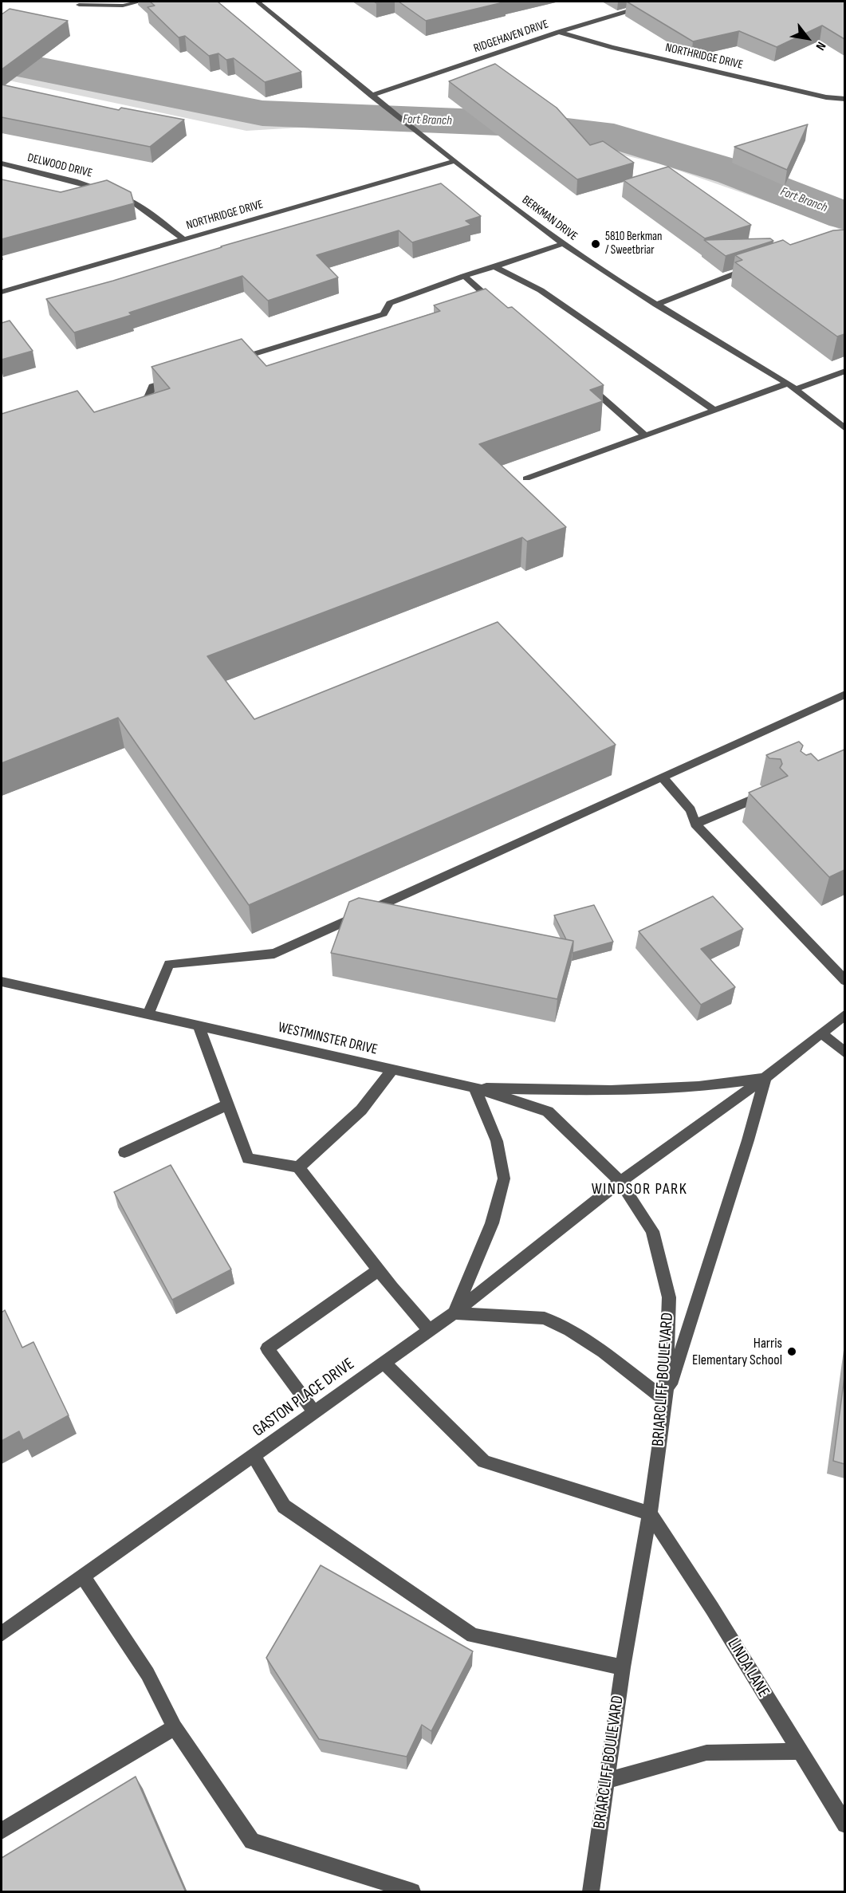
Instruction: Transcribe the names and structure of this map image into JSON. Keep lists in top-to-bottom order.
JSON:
{
  "streets": {
    "street": [
      "RIDGEHAVEN DRIVE",
      "NORTHRIDGE DRIVE",
      "DELWOOD DRIVE",
      "BERKMAN DRIVE",
      "WESTMINSTER DRIVE",
      "BRIARCLIFF BOULEVARD",
      "GASTON PLACE DRIVE",
      "LINDA LANE"
    ]
  },
  "crossings": [
    ["RIDGEHAVEN DRIVE", "NORTHRIDGE DRIVE"],
    ["RIDGEHAVEN DRIVE", "BERKMAN DRIVE"],
    ["NORTHRIDGE DRIVE", "DELWOOD DRIVE"],
    ["NORTHRIDGE DRIVE", "BERKMAN DRIVE"],
    ["WESTMINSTER DRIVE", "BRIARCLIFF BOULEVARD"],
    ["WESTMINSTER DRIVE", "GASTON PLACE DRIVE"],
    ["BRIARCLIFF BOULEVARD", "GASTON PLACE DRIVE"],
    ["BRIARCLIFF BOULEVARD", "LINDA LANE"]
  ],
  "districts": ["WINDSOR PARK"],
  "water": ["Fort Branch"],
  "places": ["5810 Berkman / Sweetbriar", "Harris Elementary School"],
  "north": "bottom right"
}
